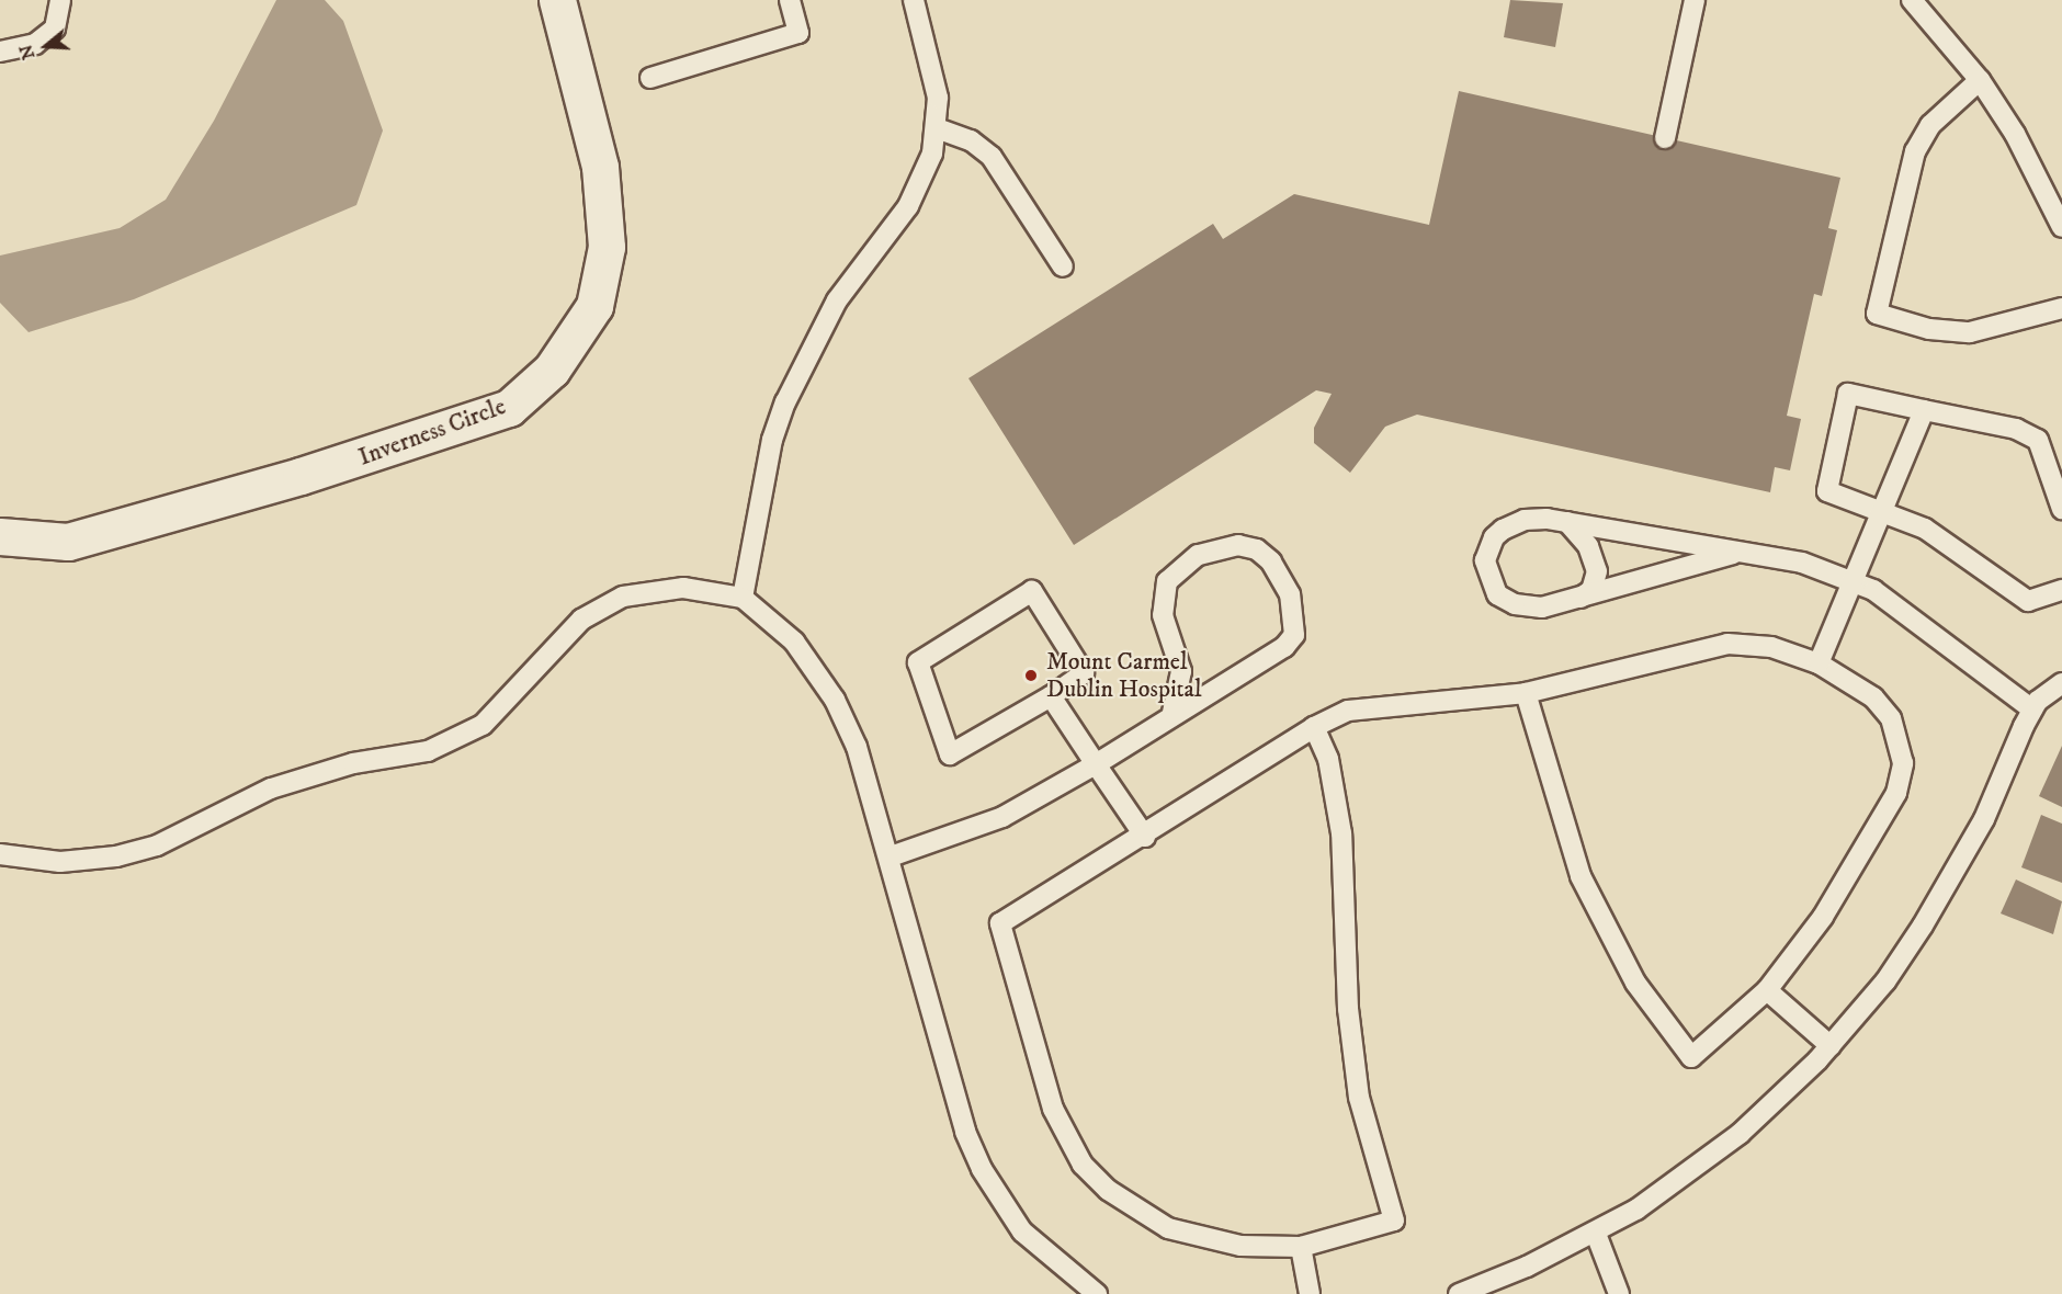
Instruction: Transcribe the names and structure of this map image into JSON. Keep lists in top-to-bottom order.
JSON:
{
  "streets": {
    "street": ["Inverness Circle"]
  },
  "places": ["Mount Carmel Dublin Hospital"],
  "north": "left"
}
